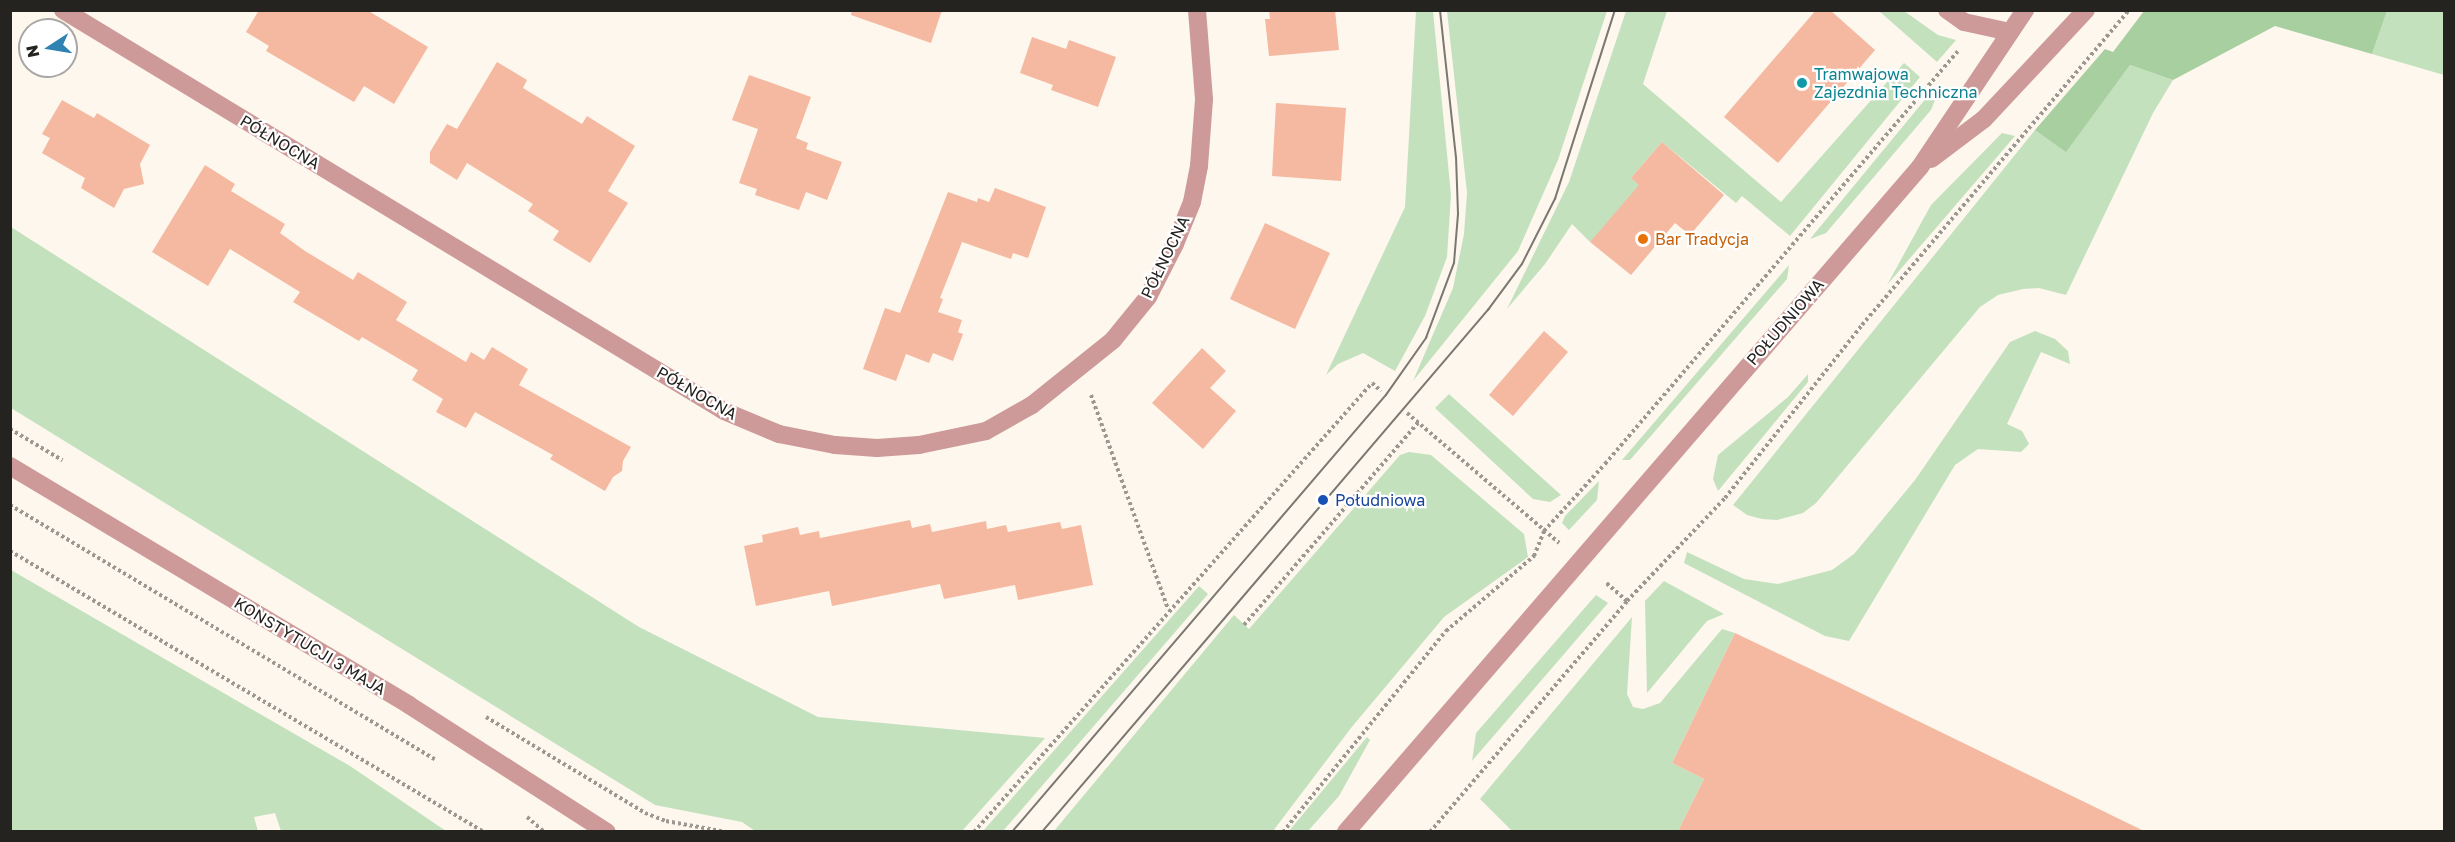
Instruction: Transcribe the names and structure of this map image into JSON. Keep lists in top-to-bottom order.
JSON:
{
  "streets": {
    "street": ["PÓŁNOCNA", "POŁUDNIOWA", "KONSTYTUCJI 3 MAJA"]
  },
  "places": ["Tramwajowa Zajezdnia Techniczna", "Bar Tradycja", "Południowa"],
  "north": "left"
}
